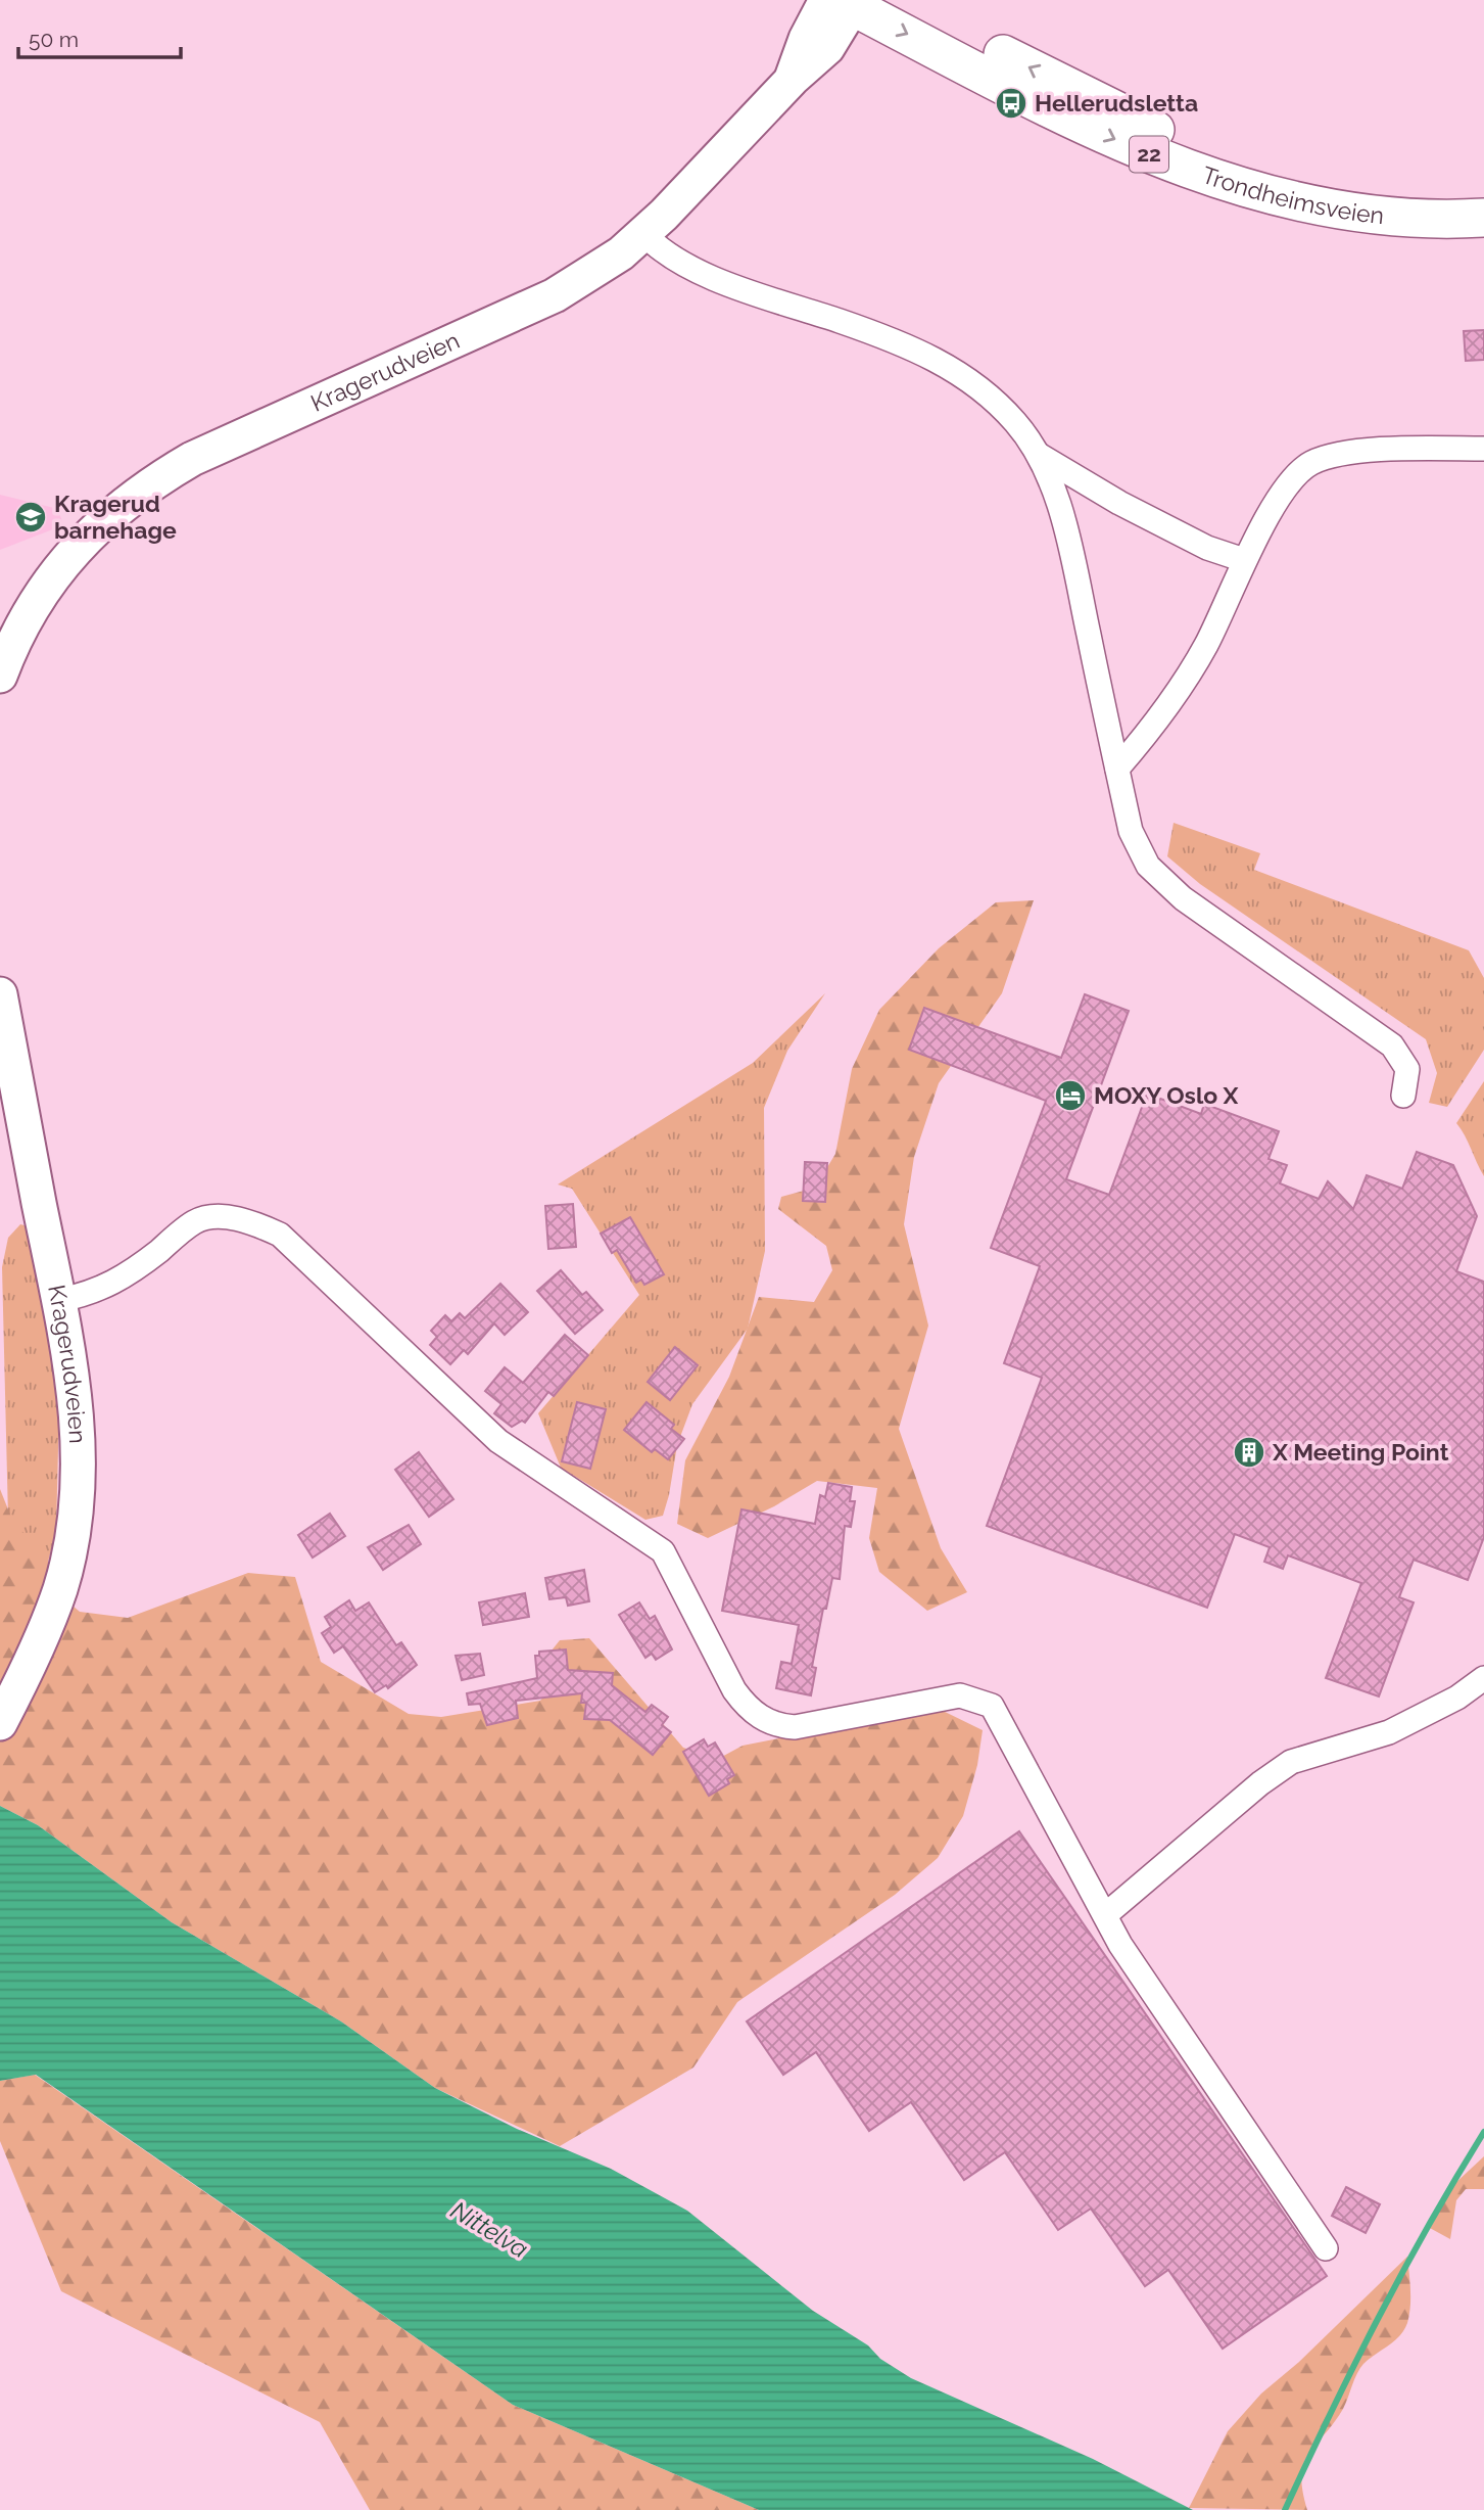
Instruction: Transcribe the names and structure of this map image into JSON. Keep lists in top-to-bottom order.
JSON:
{
  "streets": {
    "main road": ["22", "Trondheimsveien", "Kragerudveien"]
  },
  "crossings": [
    ["Trondheimsveien", "Kragerudveien"]
  ],
  "water": ["Nittelva"],
  "places": {
    "bus stop": ["Hellerudsletta"],
    "school or university": ["Kragerud barnehage"],
    "hotel": ["MOXY Oslo X"],
    "building": ["X Meeting Point"]
  },
  "scale_bar": "50 m"
}
